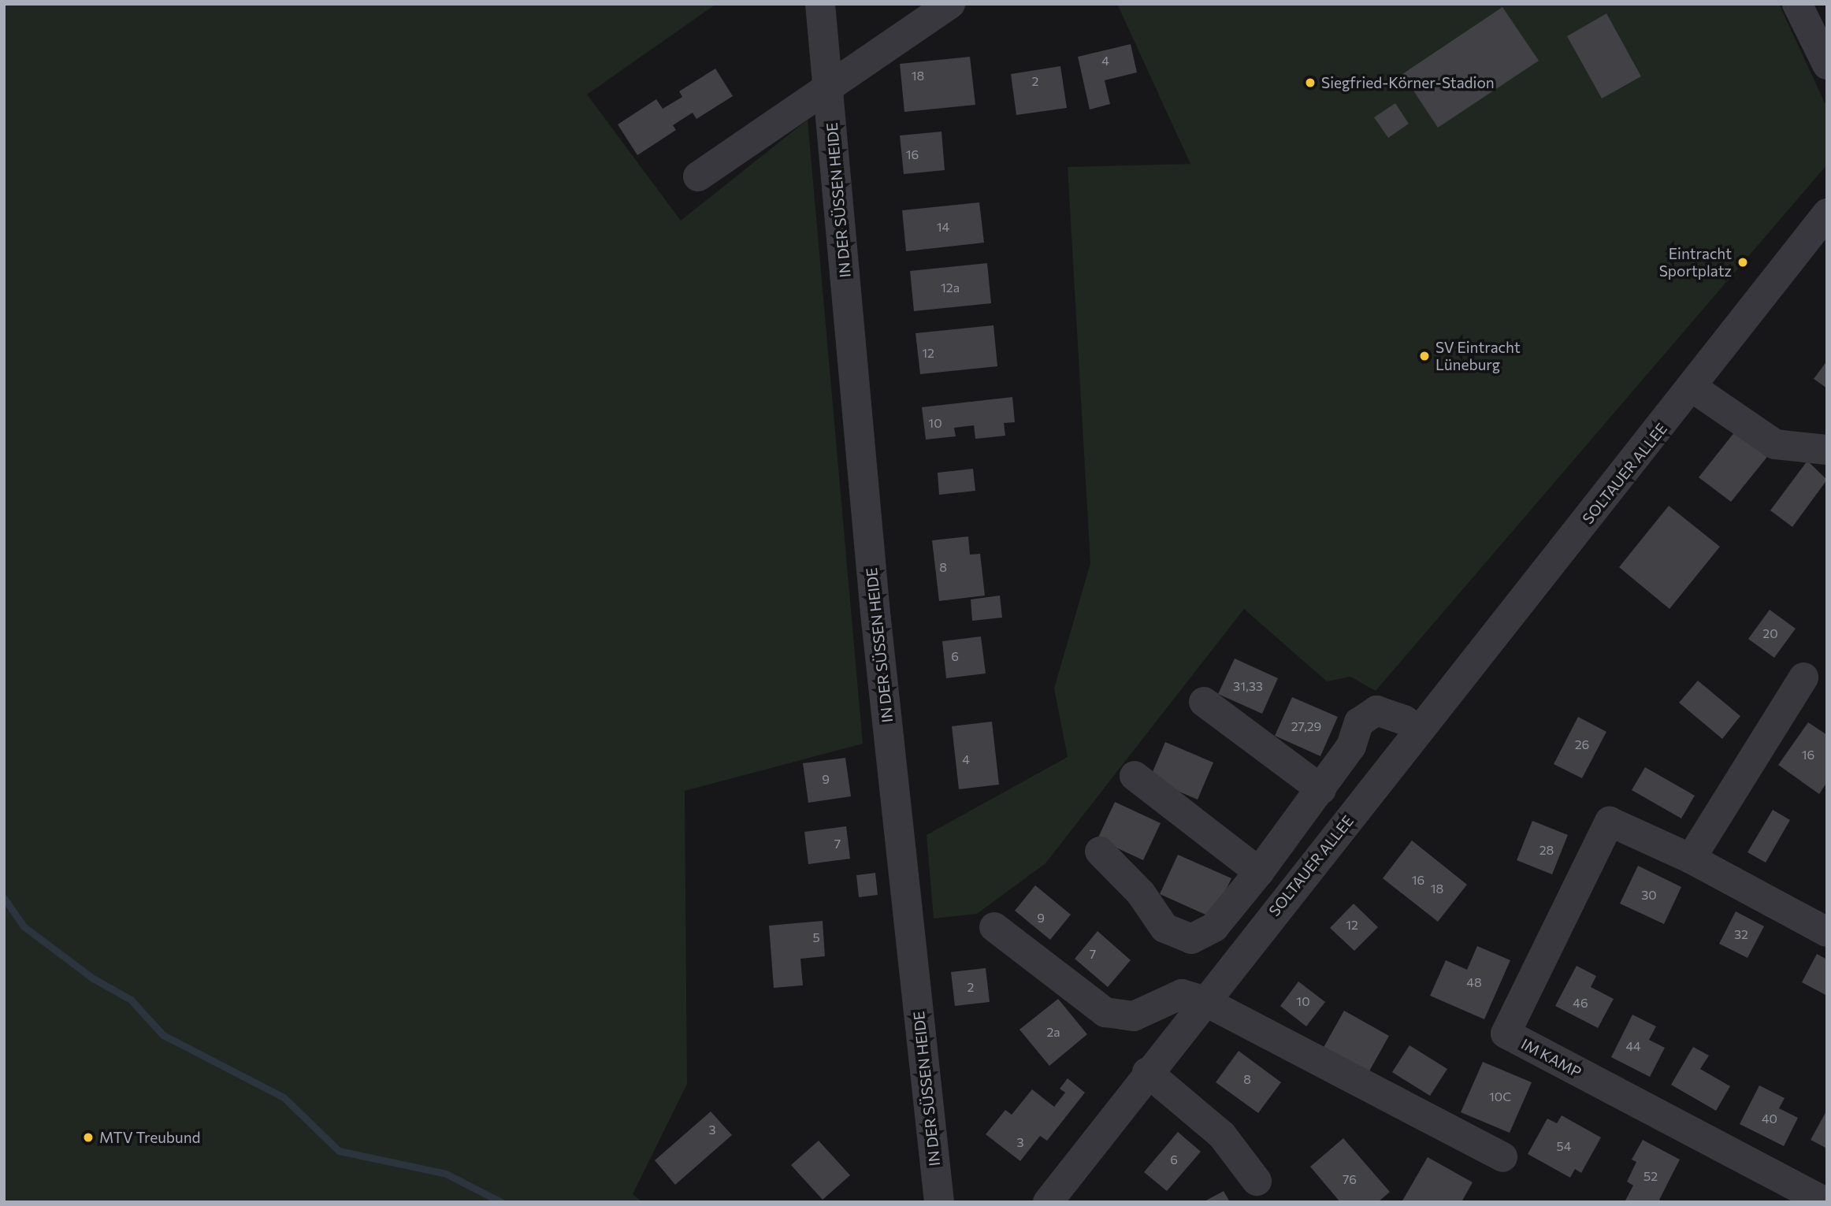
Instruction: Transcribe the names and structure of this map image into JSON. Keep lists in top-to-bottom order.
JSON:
{
  "streets": {
    "street": ["IN DER SÜSSEN HEIDE", "SOLTAUER ALLEE", "IM KAMP"]
  },
  "places": [
    "Siegfried-Körner-Stadion",
    "Eintracht Sportplatz",
    "SV Eintracht Lüneburg",
    "MTV Treubund"
  ],
  "house_numbers": [
    "4",
    "18",
    "2",
    "16",
    "14",
    "12a",
    "12",
    "10",
    "8",
    "20",
    "6",
    "31,33",
    "27,29",
    "26",
    "16",
    "4",
    "9",
    "7",
    "28",
    "16",
    "18",
    "30",
    "9",
    "12",
    "32",
    "5",
    "7",
    "48",
    "2",
    "10",
    "46",
    "2a",
    "44",
    "8",
    "10C",
    "40",
    "3",
    "3",
    "54",
    "6",
    "52",
    "76"
  ]
}
